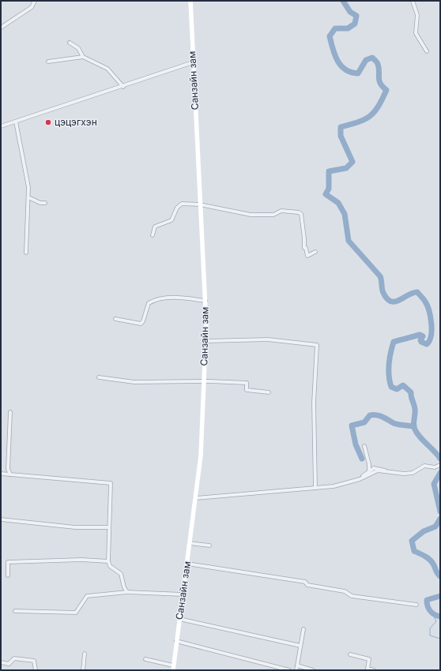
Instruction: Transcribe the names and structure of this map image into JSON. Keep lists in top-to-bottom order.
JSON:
{
  "streets": {
    "main road": ["Санзайн зам"]
  },
  "places": ["цэцэгхэн"]
}
